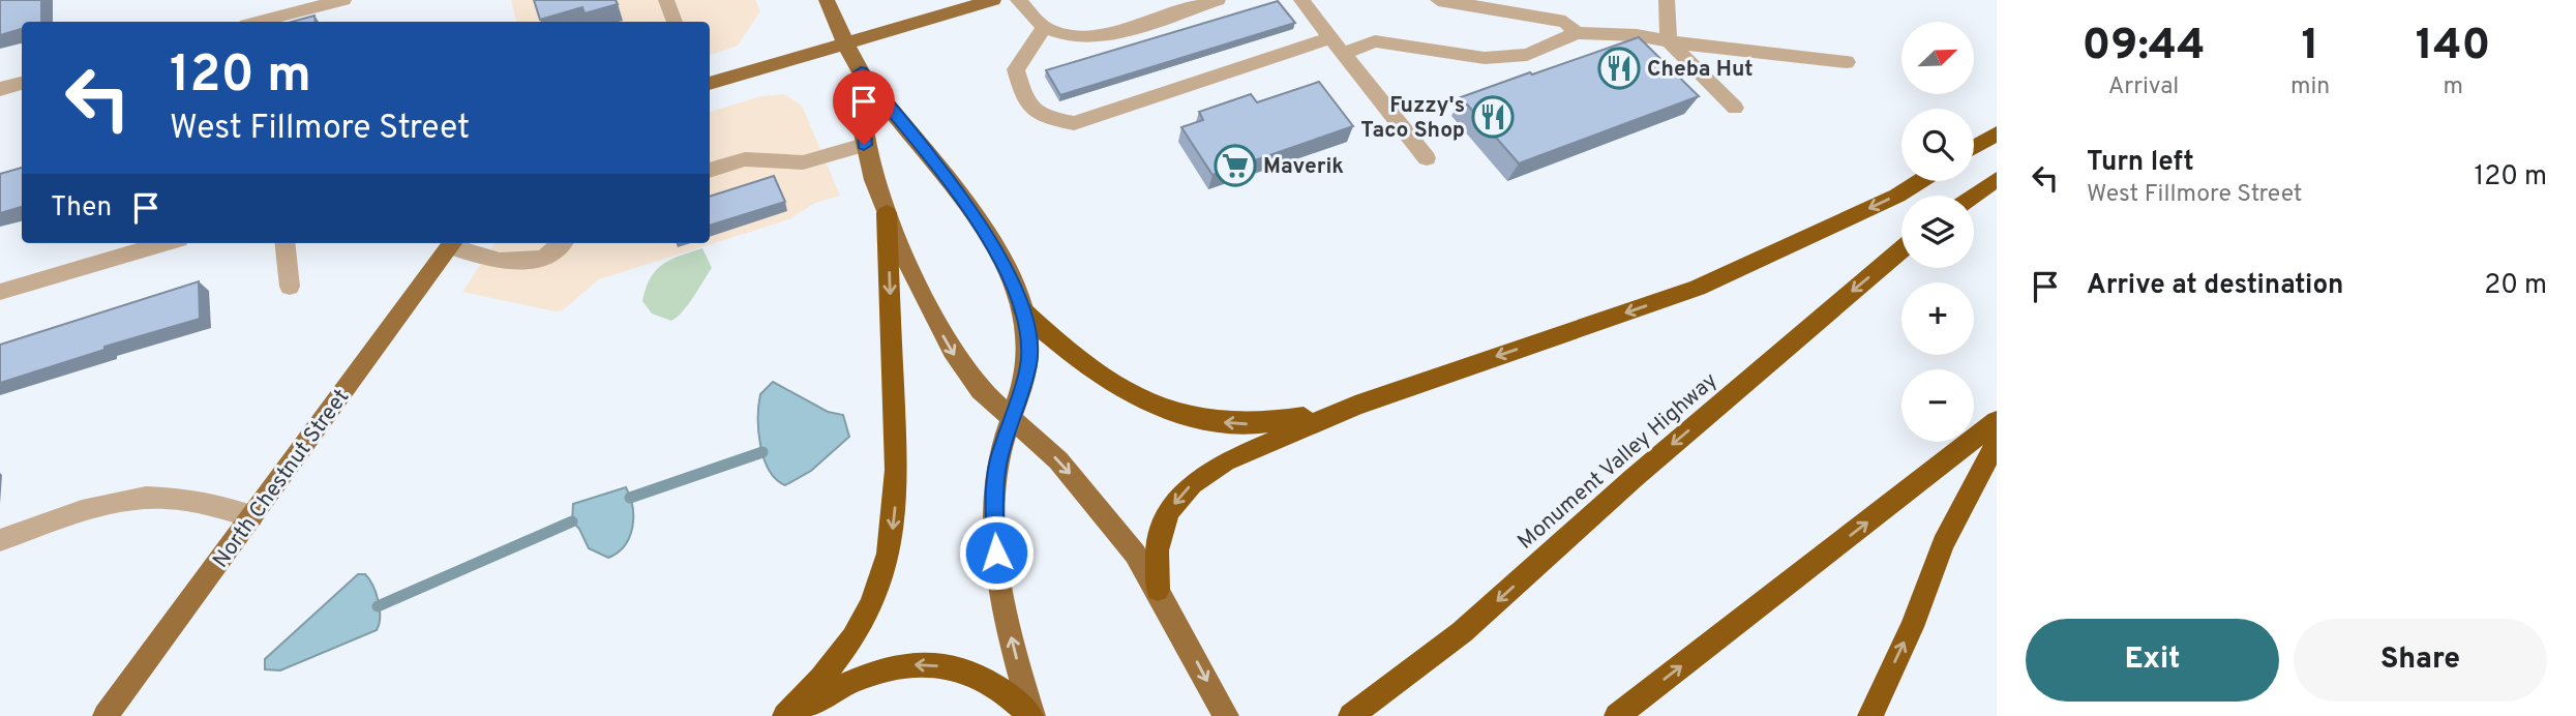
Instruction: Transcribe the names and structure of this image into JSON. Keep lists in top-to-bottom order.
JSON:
{
  "streets": {
    "highway": ["Monument Valley Highway"],
    "main road": ["North Chestnut Street"]
  },
  "places": {
    "restaurant": ["Cheba Hut", "Fuzzy's Taco Shop"],
    "supermarket": ["Maverik"]
  },
  "north": "top right",
  "page": {
    "eta": [
      "09:44",
      "Arrival",
      "1",
      "min",
      "140",
      "m"
    ],
    "map_buttons": ["+", "−"],
    "turn": ["120 m", "West Fillmore Street"],
    "list": [
      {
        "name": "Turn left",
        "note": "West Fillmore Street",
        "value": "120 m"
      },
      {
        "name": "Arrive at destination",
        "value": "20 m"
      }
    ],
    "then": "Then",
    "buttons": ["Exit", "Share"]
  }
}
